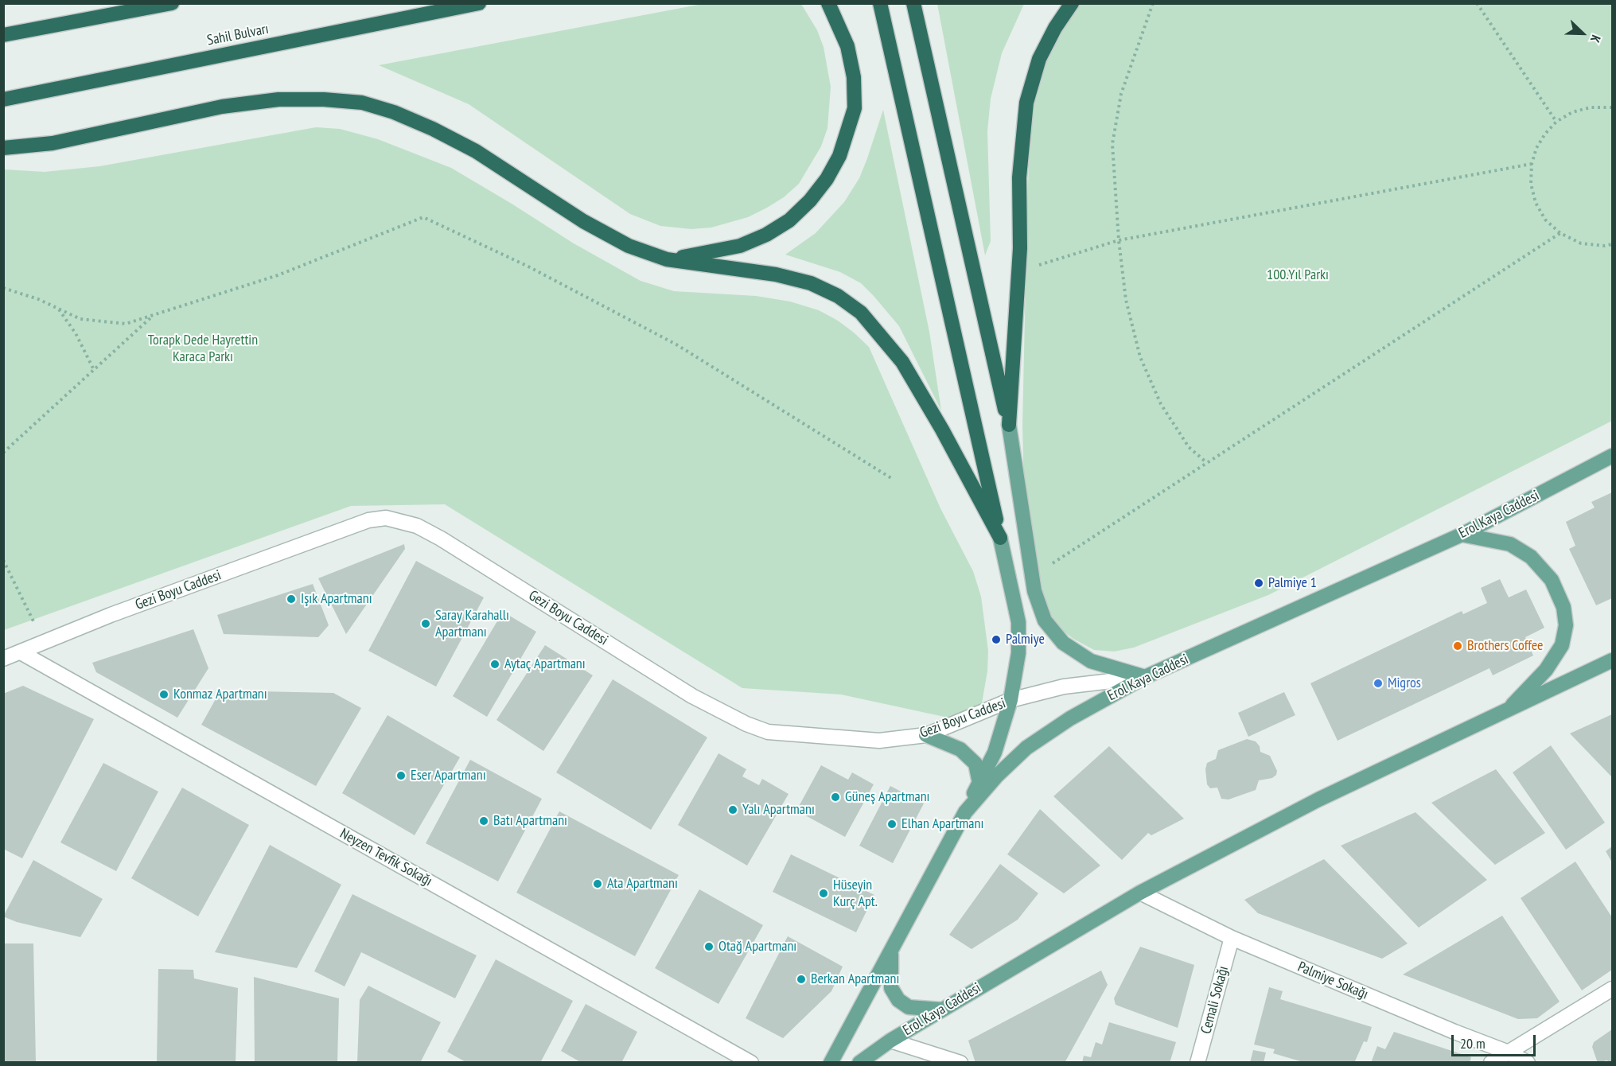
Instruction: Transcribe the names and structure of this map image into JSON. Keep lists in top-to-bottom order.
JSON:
{
  "streets": {
    "highway": ["Sahil Bulvarı"],
    "main road": ["Erol Kaya Caddesi"],
    "street": [
      "Gezi Boyu Caddesi",
      "Neyzen Tevfik Sokağı",
      "Palmiye Sokağı",
      "Cemali Sokağı"
    ]
  },
  "crossings": [
    ["Erol Kaya Caddesi", "Gezi Boyu Caddesi"],
    ["Erol Kaya Caddesi", "Palmiye Sokağı"],
    ["Gezi Boyu Caddesi", "Neyzen Tevfik Sokağı"],
    ["Palmiye Sokağı", "Cemali Sokağı"]
  ],
  "parks": ["100.Yıl Parkı", "Torapk Dede Hayrettin Karaca Parkı"],
  "places": [
    "Palmiye 1",
    "Işık Apartmanı",
    "Saray Karahallı Apartmanı",
    "Palmiye",
    "Brothers Coffee",
    "Aytaç Apartmanı",
    "Migros",
    "Konmaz Apartmanı",
    "Eser Apartmanı",
    "Güneş Apartmanı",
    "Yalı Apartmanı",
    "Batı Apartmanı",
    "Elhan Apartmanı",
    "Ata Apartmanı",
    "Hüseyin Kurç Apt.",
    "Otağ Apartmanı",
    "Berkan Apartmanı"
  ],
  "scale_bar": "20 m",
  "north": "bottom right"
}
